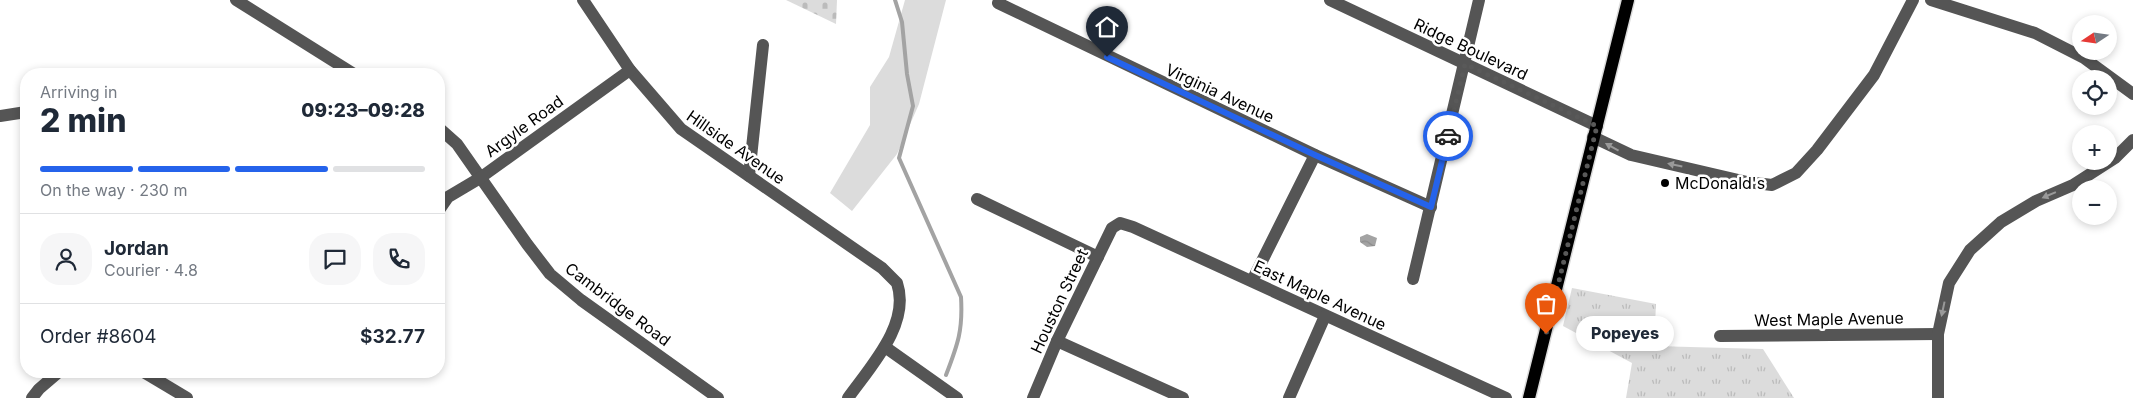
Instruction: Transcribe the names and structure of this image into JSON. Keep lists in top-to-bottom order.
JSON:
{
  "streets": {
    "street": [
      "Ridge Boulevard",
      "Virginia Avenue",
      "Argyle Road",
      "Hillside Avenue",
      "East Maple Avenue",
      "Houston Street",
      "Cambridge Road",
      "West Maple Avenue"
    ]
  },
  "crossings": [
    ["Argyle Road", "Hillside Avenue"],
    ["Argyle Road", "Cambridge Road"],
    ["East Maple Avenue", "Houston Street"]
  ],
  "one_way": ["Ridge Boulevard"],
  "places": ["McDonald's", "Popeyes"],
  "north": "left",
  "page": {
    "map_buttons": ["+", "−"],
    "heading": ["2 min", "Arriving in", "09:23–09:28"],
    "panel": [
      "Jordan",
      "Courier · 4.8",
      "Order #8604",
      "$32.77"
    ],
    "bar": "On the way · 230 m",
    "bubble": "Popeyes"
  }
}
